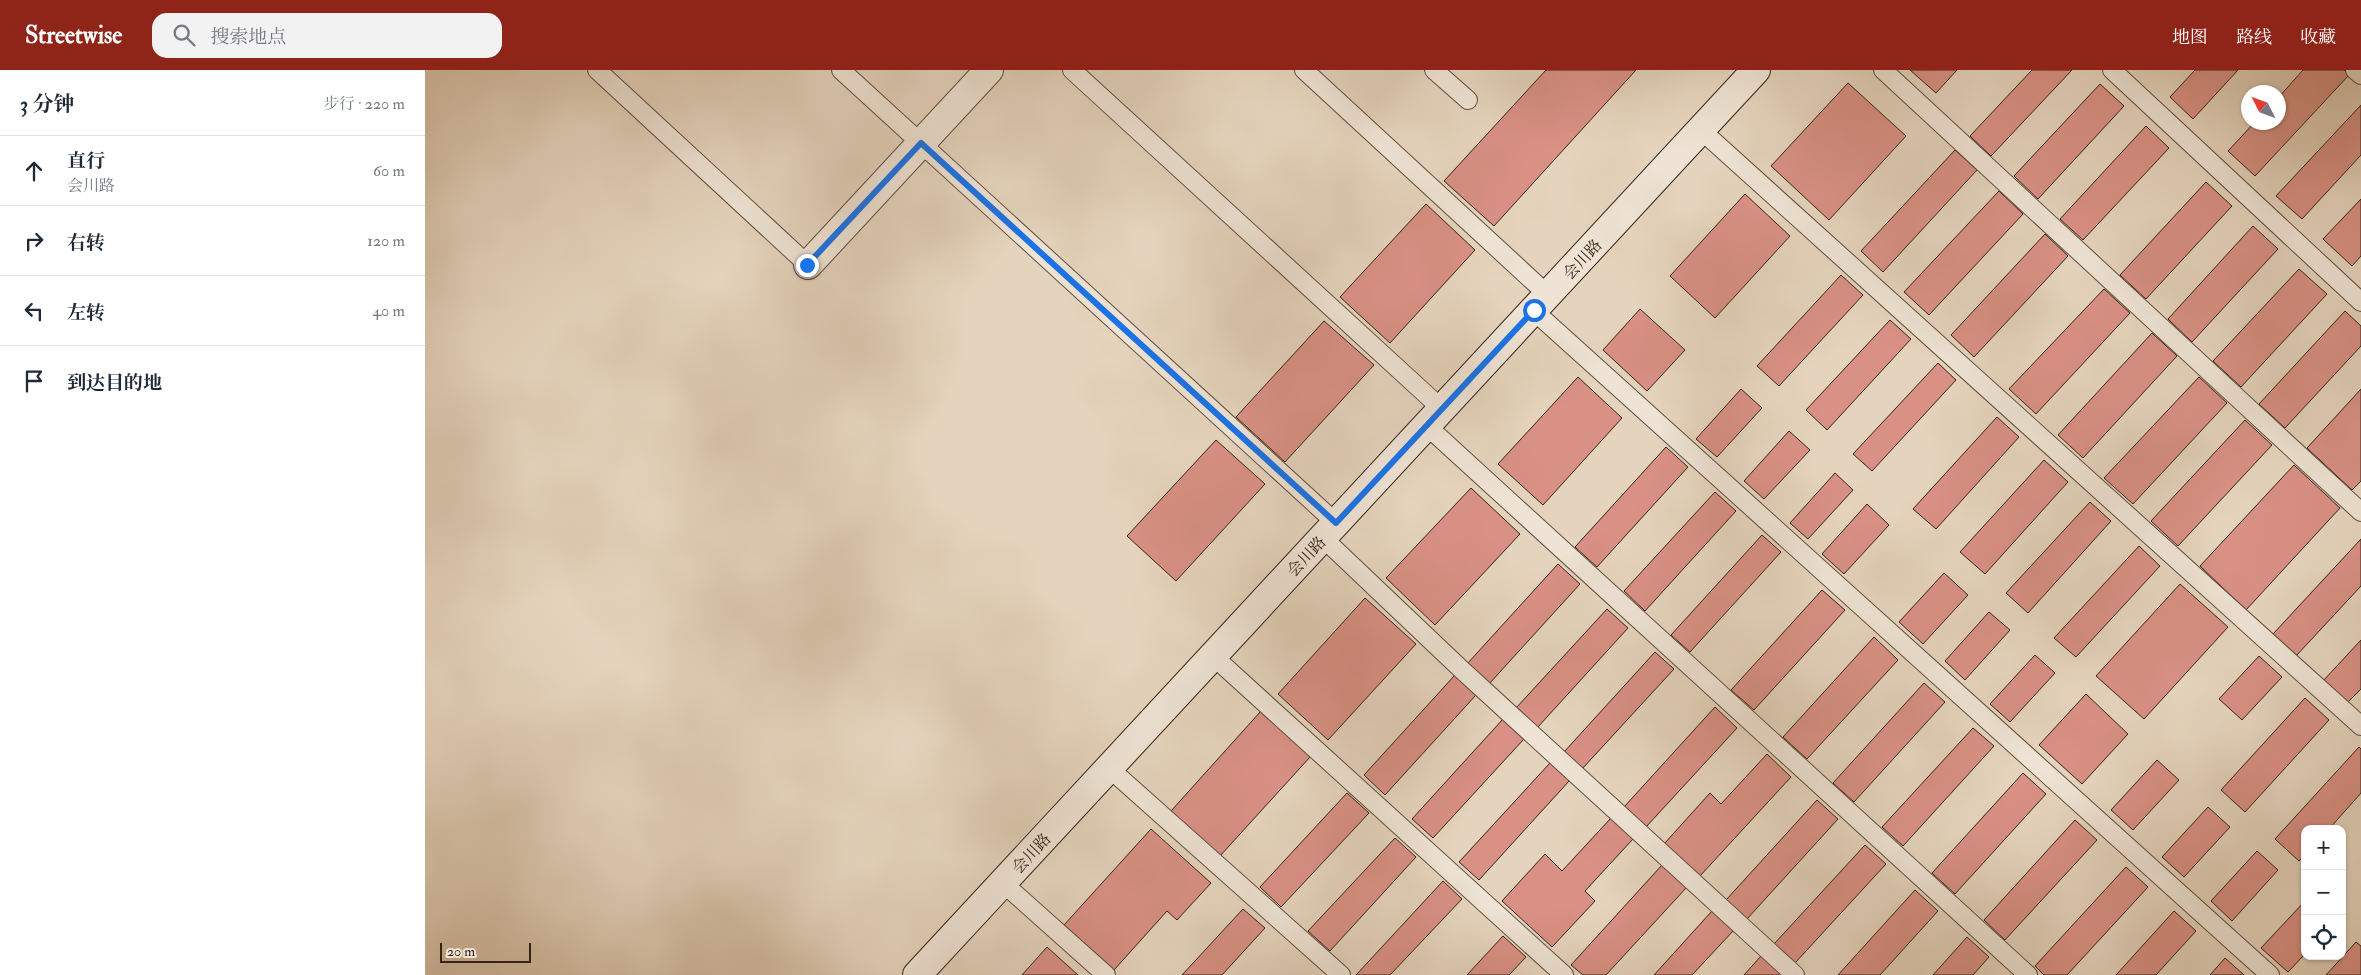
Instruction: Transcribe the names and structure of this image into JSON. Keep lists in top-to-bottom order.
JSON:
{
  "streets": {
    "street": ["会川路"]
  },
  "scale_bar": "20 m",
  "north": "top left",
  "page": {
    "header": "Streetwise",
    "search": "搜索地点",
    "nav": ["地图", "路线", "收藏"],
    "heading": ["3 分钟", "步行 · 220 m"],
    "list": [
      ["直行", "会川路", "60 m"],
      ["右转", "120 m"],
      ["左转", "40 m"],
      "到达目的地"
    ],
    "map_buttons": ["+", "−"],
    "scale": "20 m"
  }
}
